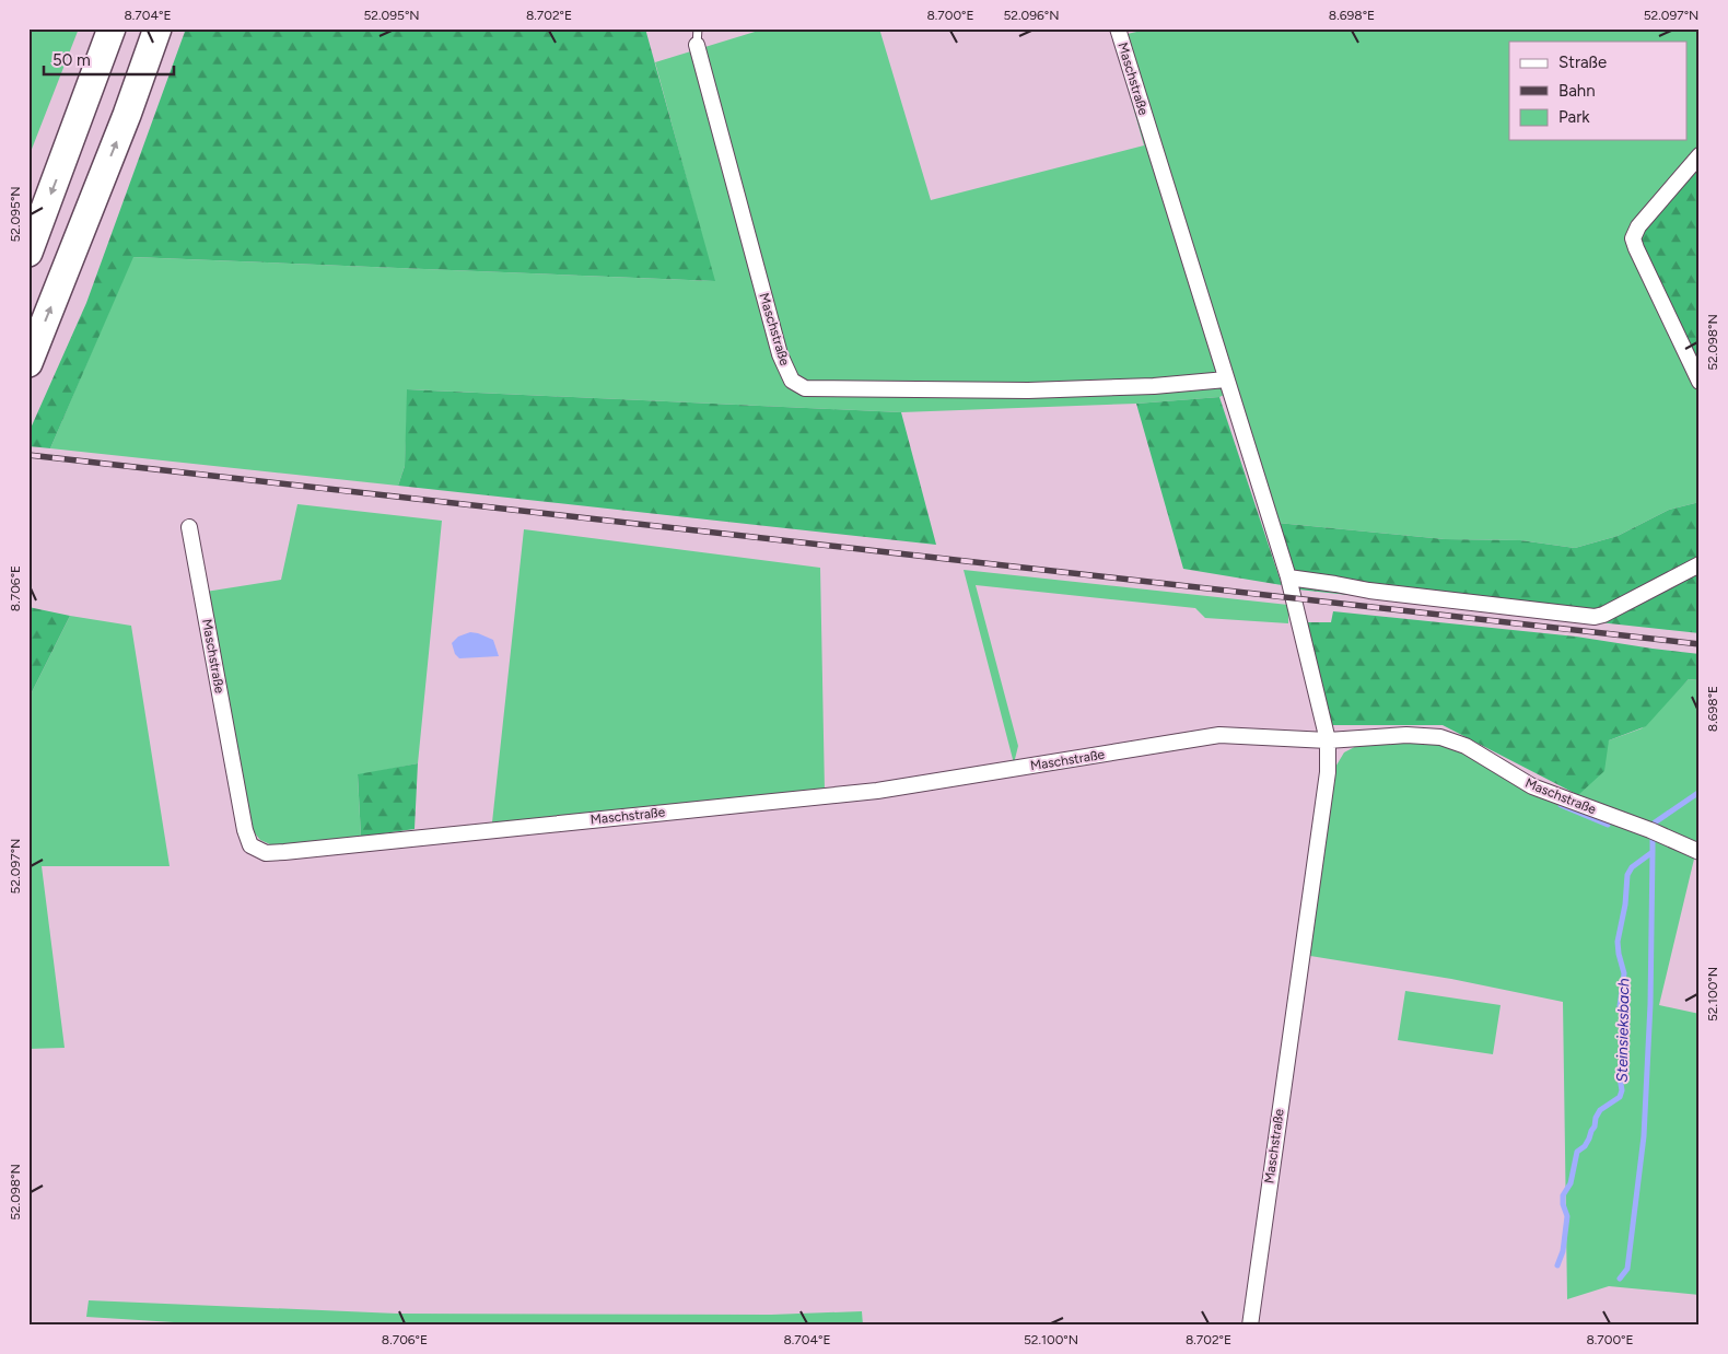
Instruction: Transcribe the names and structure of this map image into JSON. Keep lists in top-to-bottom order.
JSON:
{
  "streets": {
    "street": ["Maschstraße"]
  },
  "water": ["Steinsieksbach"],
  "legend": ["Straße", "Bahn", "Park"],
  "scale_bar": "50 m",
  "coordinates": [
    "8.704°E",
    "52.095°N",
    "8.702°E",
    "8.700°E",
    "52.096°N",
    "8.698°E",
    "52.097°N",
    "52.098°N",
    "8.706°E",
    "52.100°N"
  ]
}
